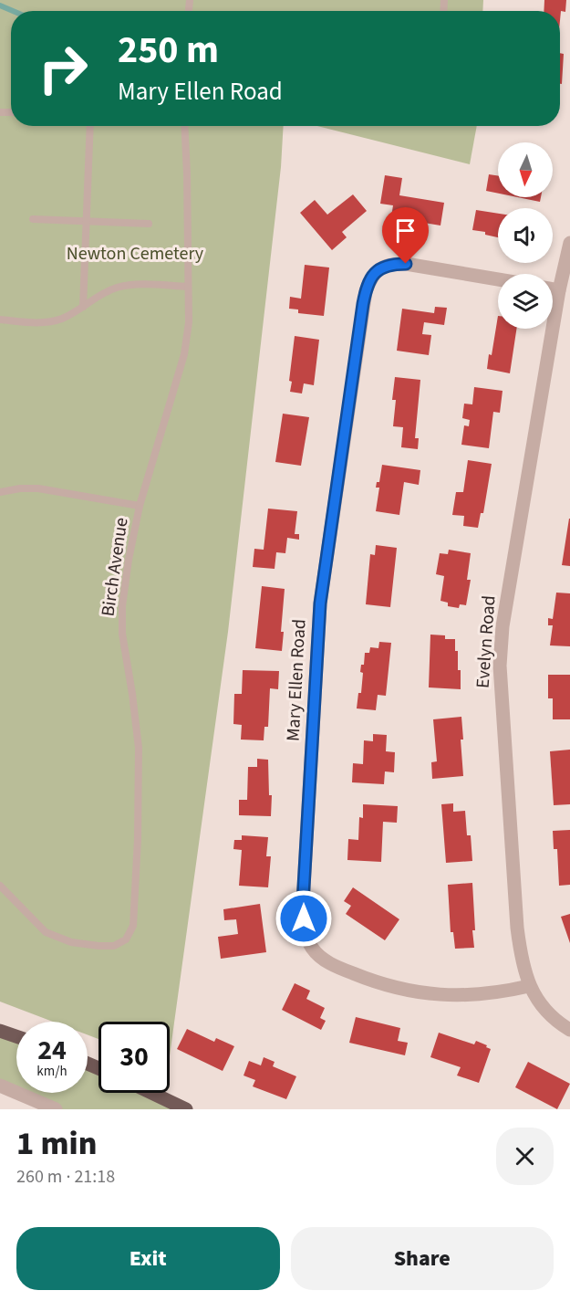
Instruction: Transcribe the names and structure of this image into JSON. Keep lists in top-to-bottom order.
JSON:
{
  "streets": {
    "street": ["Evelyn Road", "Mary Ellen Road"],
    "lane": ["Birch Avenue"]
  },
  "crossings": [
    ["Evelyn Road", "Mary Ellen Road"]
  ],
  "parks": ["Newton Cemetery"],
  "north": "bottom",
  "page": {
    "turn": ["250 m", "Mary Ellen Road"],
    "speed": "24 km/h",
    "limit": "30",
    "heading": ["1 min", "260 m · 21:18"],
    "buttons": ["Exit", "Share"]
  }
}
